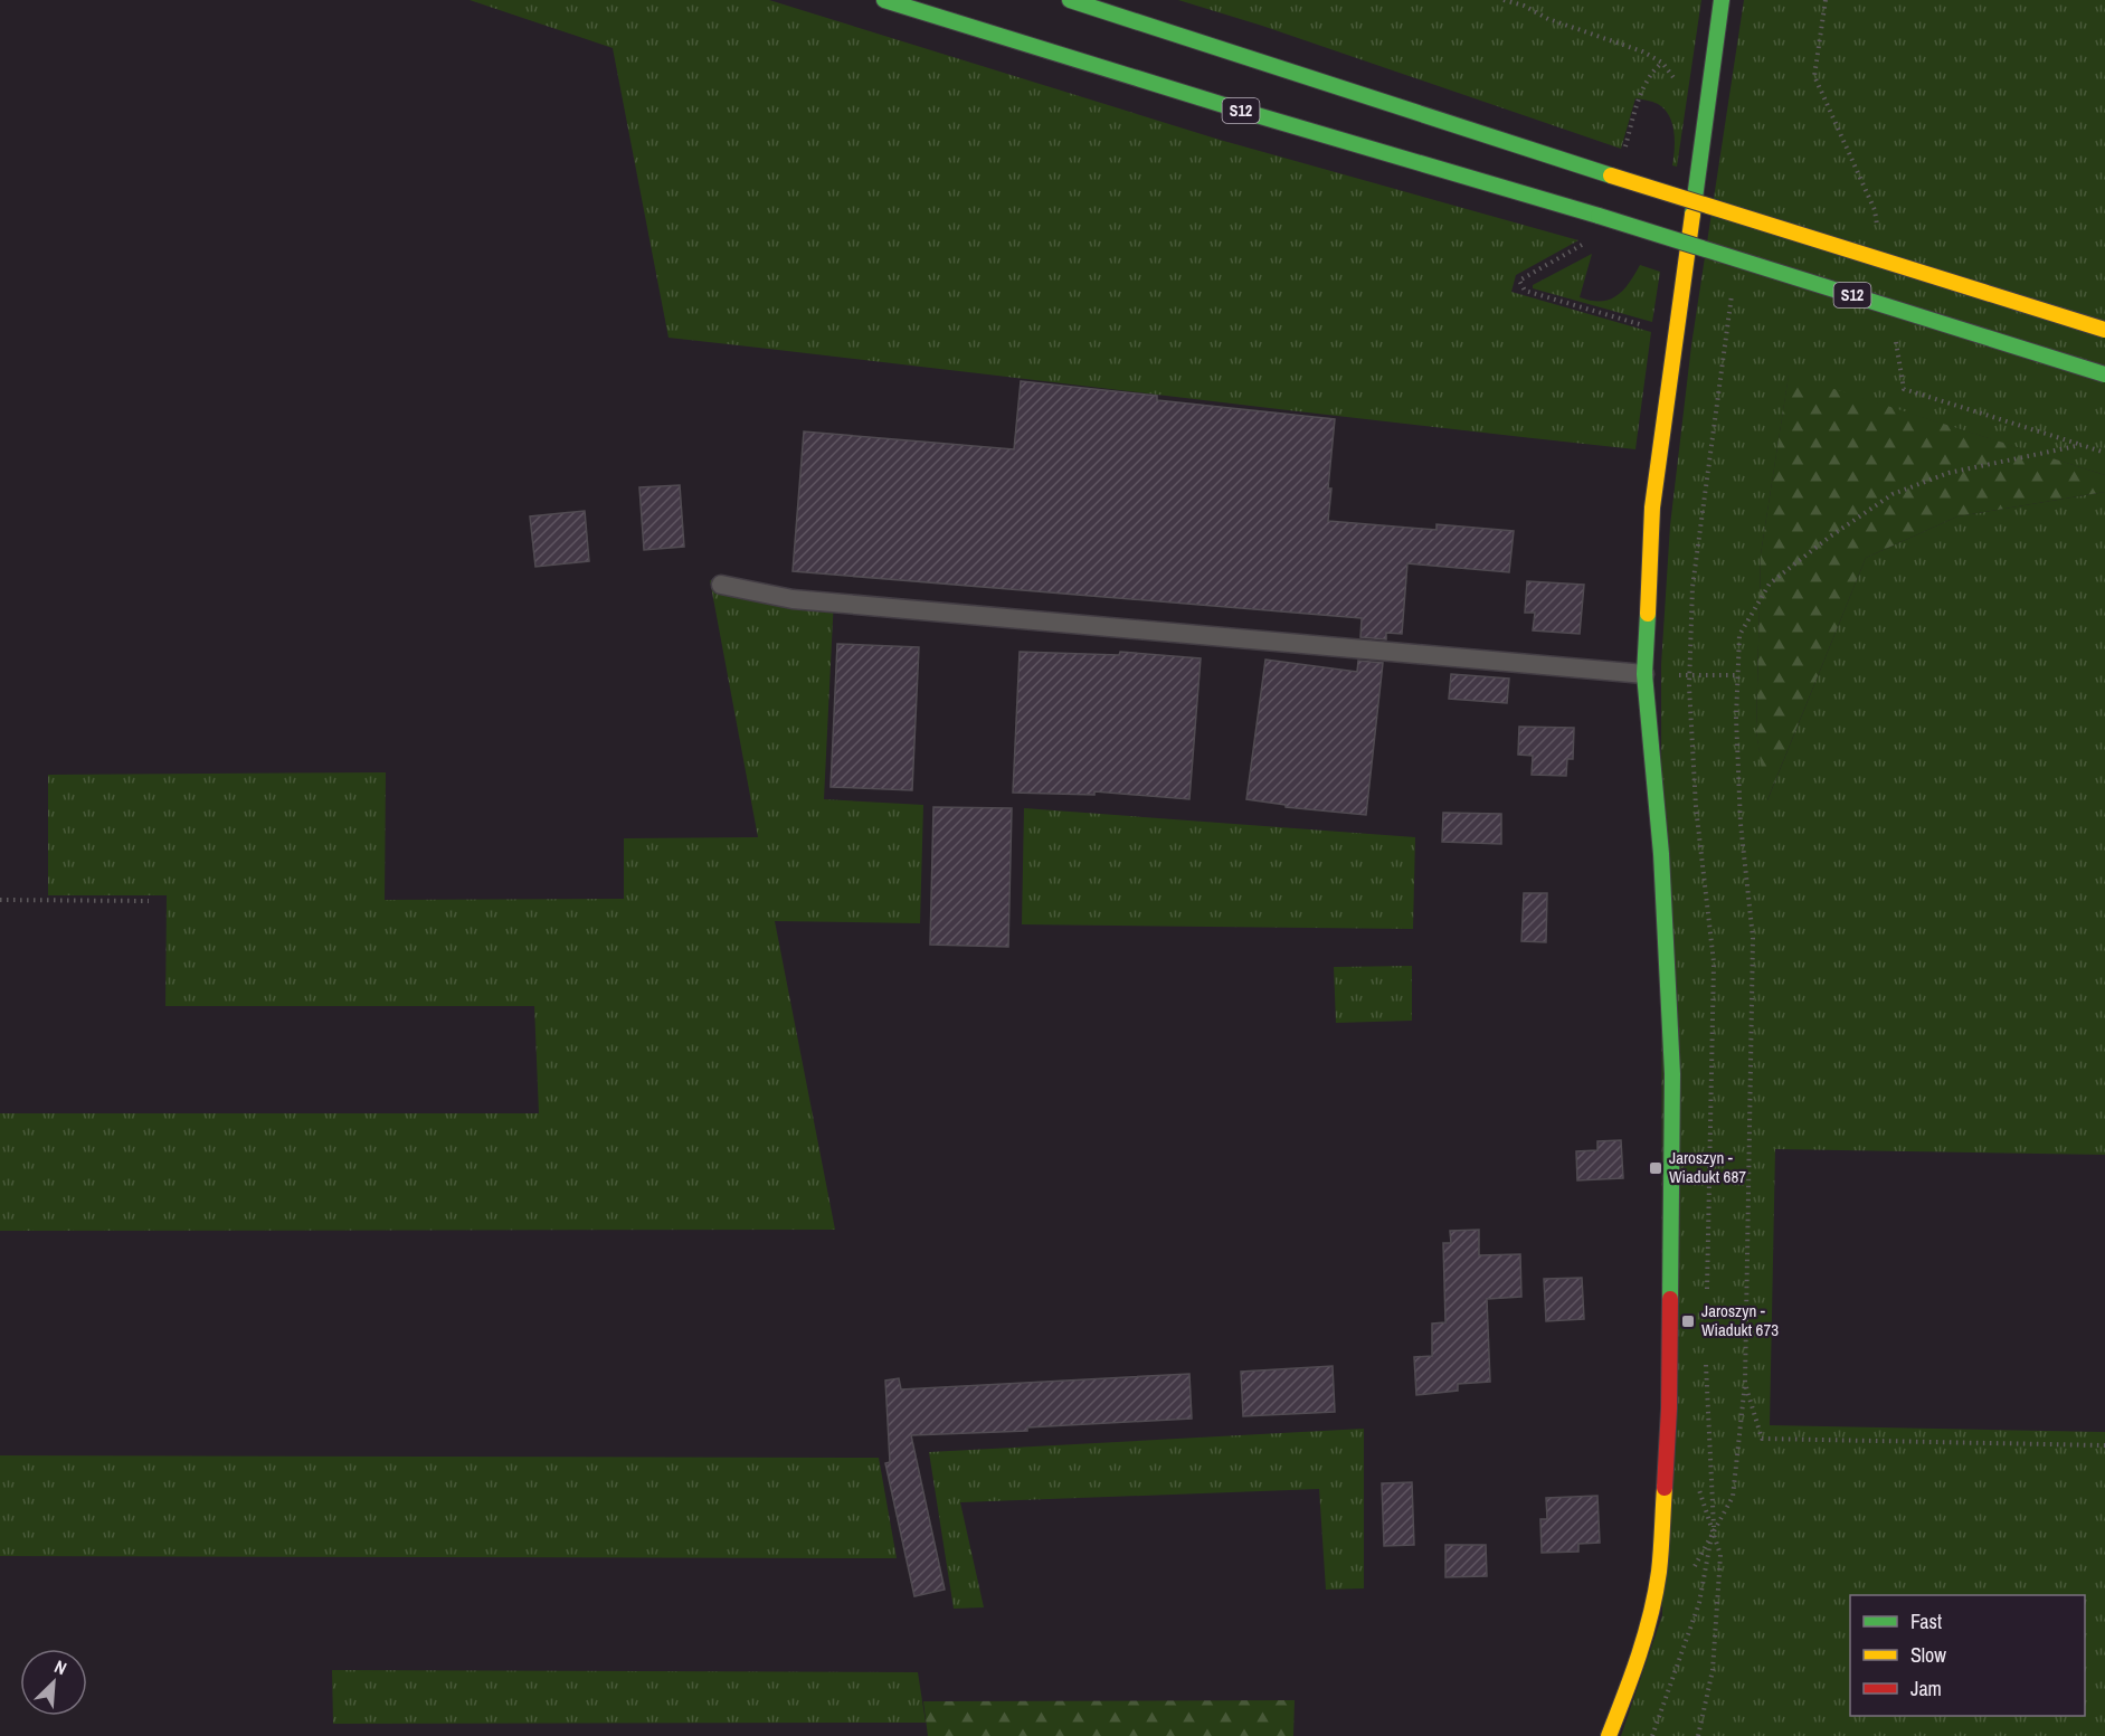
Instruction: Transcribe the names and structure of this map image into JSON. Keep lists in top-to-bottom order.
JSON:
{
  "streets": {
    "main road": ["S12"]
  },
  "places": {
    "transit": ["Jaroszyn - Wiadukt 687", "Jaroszyn - Wiadukt 673"]
  },
  "legend": ["Fast", "Slow", "Jam"],
  "north": "top right"
}
